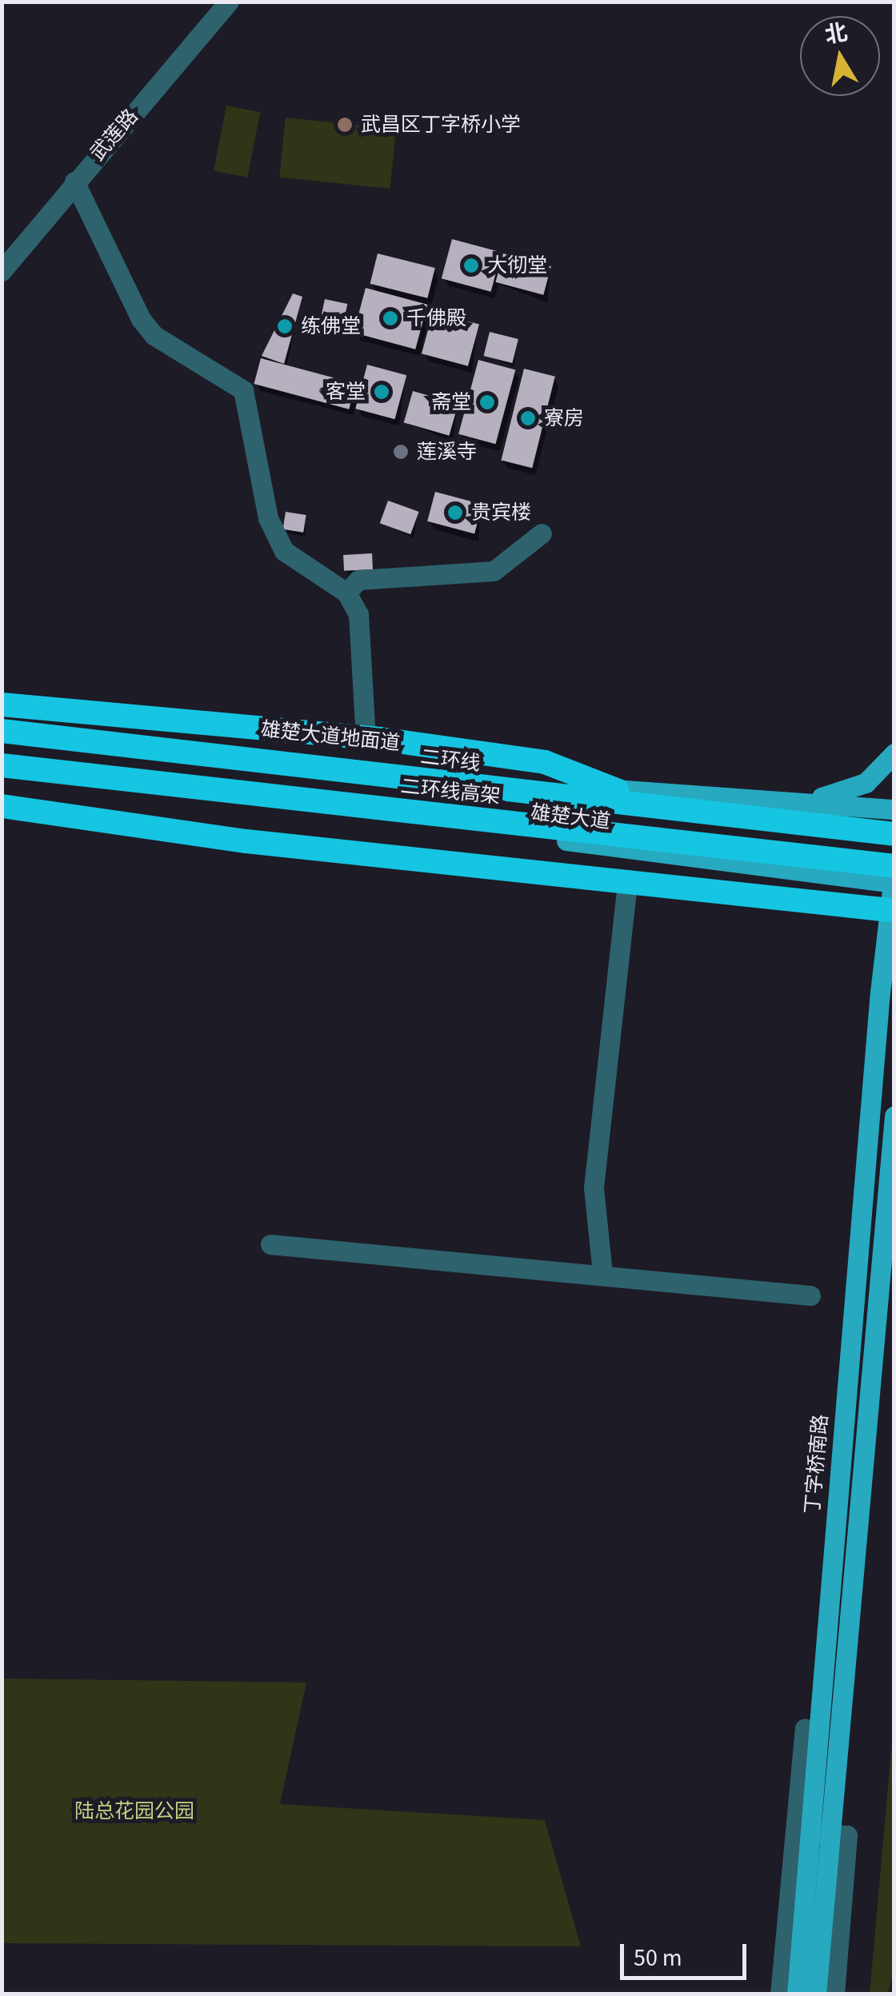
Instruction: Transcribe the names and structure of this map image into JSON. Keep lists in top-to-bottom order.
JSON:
{
  "streets": {
    "highway": ["二环线", "二环线高架"],
    "main road": ["雄楚大道地面道", "雄楚大道", "丁字桥南路"],
    "street": ["武莲路"]
  },
  "crossings": [
    ["雄楚大道地面道", "二环线"],
    ["二环线高架", "雄楚大道"],
    ["二环线高架", "丁字桥南路"],
    ["雄楚大道", "丁字桥南路"]
  ],
  "parks": ["陆总花园公园"],
  "places": [
    "武昌区丁字桥小学",
    "大彻堂",
    "千佛殿",
    "练佛堂",
    "客堂",
    "斋堂",
    "寮房",
    "莲溪寺",
    "贵宾楼"
  ],
  "scale_bar": "50 m",
  "north": "top"
}
